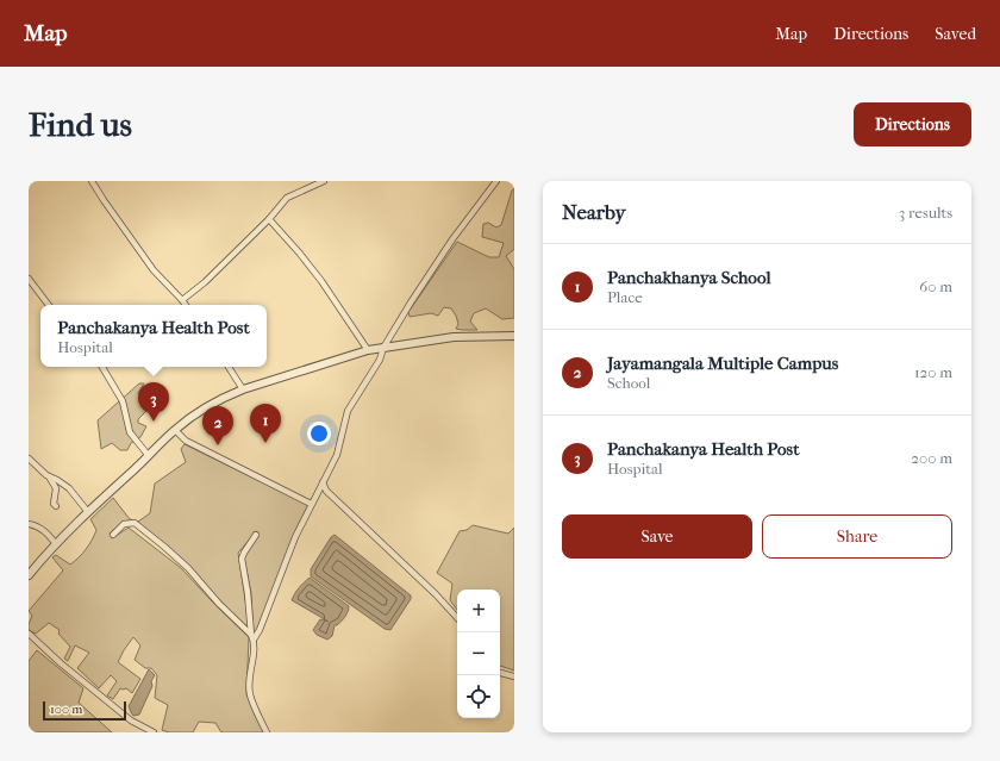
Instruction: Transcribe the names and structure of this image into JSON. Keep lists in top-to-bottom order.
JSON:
{
  "scale_bar": "100 m",
  "page": {
    "header": "Map",
    "nav": ["Map", "Directions", "Saved"],
    "buttons": [
      "Directions",
      ["Save", "Share"]
    ],
    "title": "Find us",
    "heading": ["Nearby", "3 results"],
    "list": [
      {
        "mark": "1",
        "name": "Panchakhanya School",
        "note": "Place",
        "value": "60 m"
      },
      {
        "mark": "2",
        "name": "Jayamangala Multiple Campus",
        "note": "School",
        "value": "120 m"
      },
      {
        "mark": "3",
        "name": "Panchakanya Health Post",
        "note": "Hospital",
        "value": "200 m"
      }
    ],
    "popup": ["Panchakanya Health Post", "Hospital"],
    "pins": ["3", "1", "2"],
    "map_buttons": ["+", "−"],
    "scale": "100 m"
  }
}
